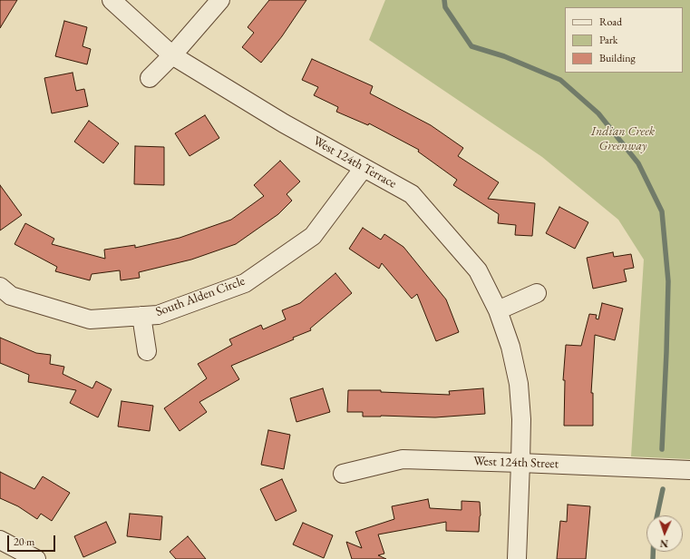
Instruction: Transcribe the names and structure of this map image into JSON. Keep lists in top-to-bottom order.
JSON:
{
  "streets": {
    "street": ["West 124th Terrace", "South Alden Circle", "West 124th Street"]
  },
  "crossings": [
    ["West 124th Terrace", "South Alden Circle"],
    ["West 124th Terrace", "West 124th Street"]
  ],
  "parks": ["Indian Creek Greenway"],
  "legend": ["Road", "Park", "Building"],
  "scale_bar": "20 m",
  "north": "bottom"
}
